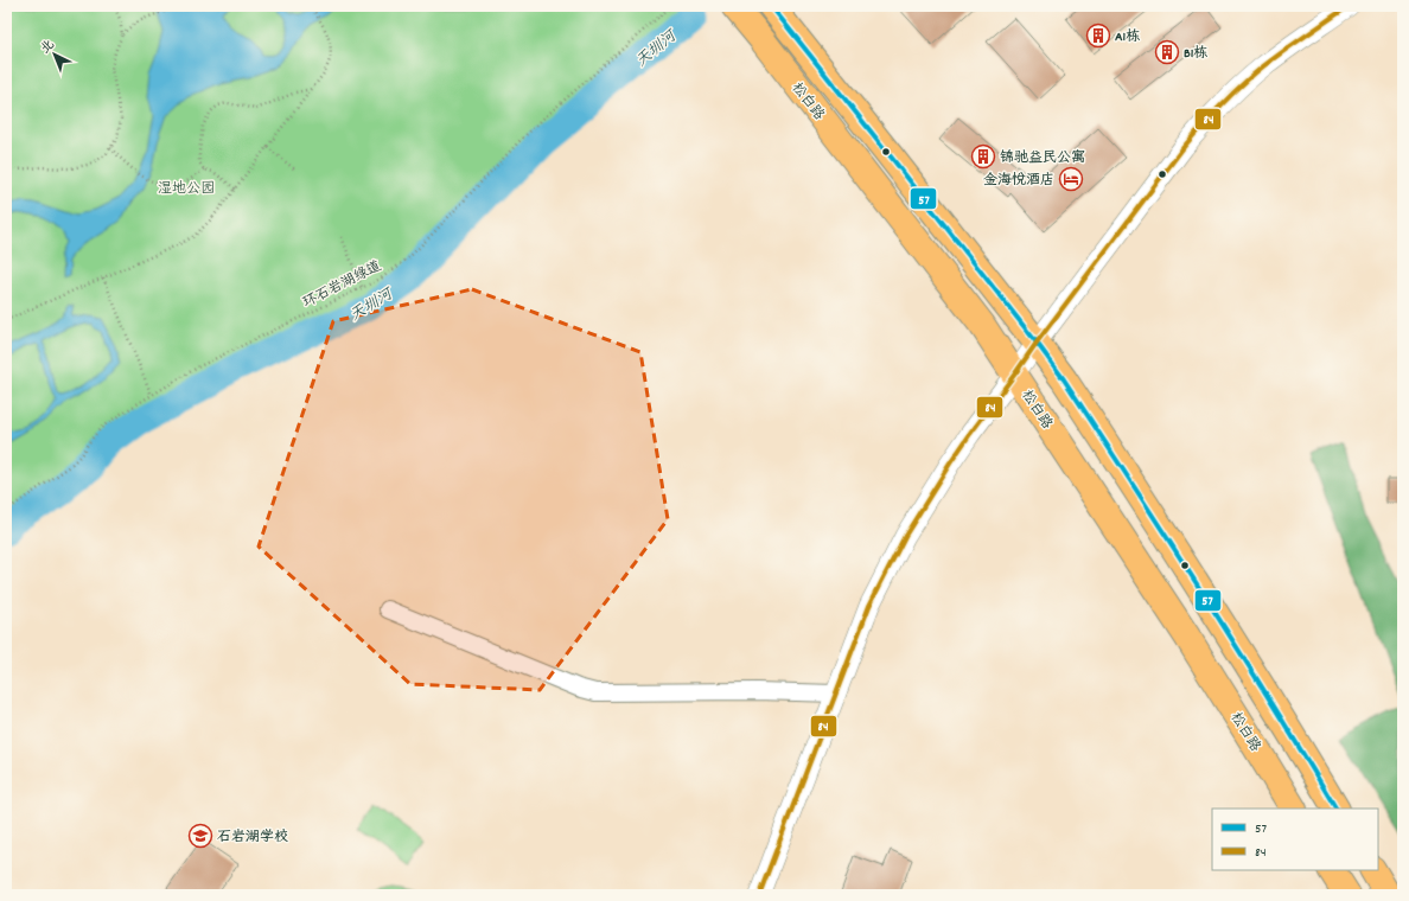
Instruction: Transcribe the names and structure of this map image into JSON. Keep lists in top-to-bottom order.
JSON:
{
  "streets": {
    "main road": ["松白路"],
    "path": ["环石岩湖绿道"]
  },
  "water": ["天圳河"],
  "parks": ["湿地公园"],
  "places": {
    "building": ["A1栋", "B1栋", "锦驰益民公寓"],
    "hotel": ["金海悦酒店"],
    "school or university": ["石岩湖学校"]
  },
  "lines": ["transit line 57", "transit line 84"],
  "legend": ["57", "84"],
  "north": "top left"
}
